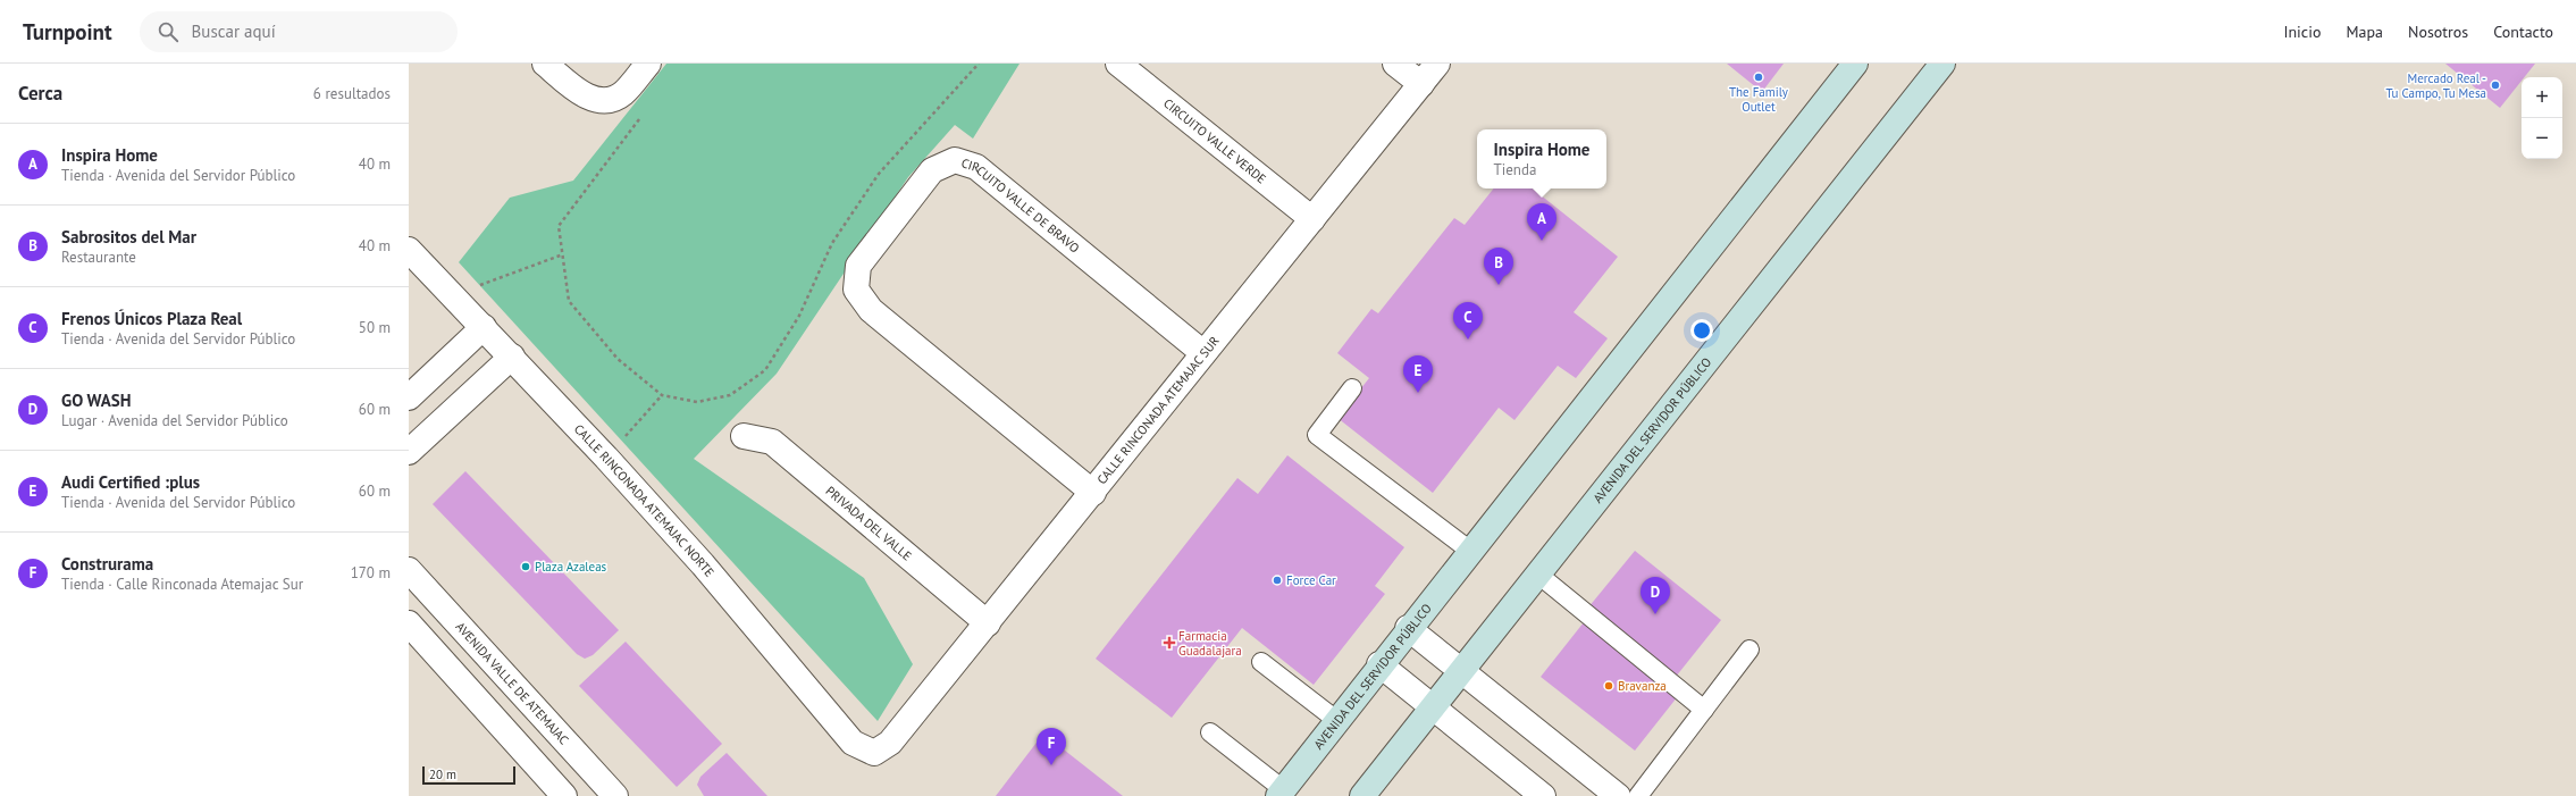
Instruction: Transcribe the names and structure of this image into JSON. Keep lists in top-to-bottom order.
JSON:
{
  "streets": {
    "street": [
      "CIRCUITO VALLE VERDE",
      "CIRCUITO VALLE DE BRAVO",
      "CALLE RINCONADA ATEMAJAC SUR",
      "AVENIDA DEL SERVIDOR PÚBLICO",
      "CALLE RINCONADA ATEMAJAC NORTE",
      "PRIVADA DEL VALLE",
      "AVENIDA VALLE DE ATEMAJAC"
    ]
  },
  "crossings": [
    ["CIRCUITO VALLE VERDE", "CALLE RINCONADA ATEMAJAC SUR"],
    ["CIRCUITO VALLE DE BRAVO", "CALLE RINCONADA ATEMAJAC SUR"],
    ["CALLE RINCONADA ATEMAJAC SUR", "CALLE RINCONADA ATEMAJAC NORTE"],
    ["CALLE RINCONADA ATEMAJAC SUR", "PRIVADA DEL VALLE"]
  ],
  "places": {
    "other": [
      "The Family Outlet",
      "Mercado Real - Tu Campo, Tu Mesa",
      "Plaza Azaleas",
      "Force Car",
      "Bravanza"
    ],
    "health": ["Farmacia Guadalajara"]
  },
  "scale_bar": "20 m",
  "page": {
    "header": "Turnpoint",
    "search": "Buscar aquí",
    "nav": [
      "Inicio",
      "Mapa",
      "Nosotros",
      "Contacto"
    ],
    "heading": ["Cerca", "6 resultados"],
    "map_buttons": ["+", "−"],
    "list": [
      {
        "mark": "A",
        "name": "Inspira Home",
        "note": "Tienda · Avenida del Servidor Público",
        "value": "40 m"
      },
      {
        "mark": "B",
        "name": "Sabrositos del Mar",
        "note": "Restaurante",
        "value": "40 m"
      },
      {
        "mark": "C",
        "name": "Frenos Únicos Plaza Real",
        "note": "Tienda · Avenida del Servidor Público",
        "value": "50 m"
      },
      {
        "mark": "D",
        "name": "GO WASH",
        "note": "Lugar · Avenida del Servidor Público",
        "value": "60 m"
      },
      {
        "mark": "E",
        "name": "Audi Certified :plus",
        "note": "Tienda · Avenida del Servidor Público",
        "value": "60 m"
      },
      {
        "mark": "F",
        "name": "Construrama",
        "note": "Tienda · Calle Rinconada Atemajac Sur",
        "value": "170 m"
      }
    ],
    "popup": ["Inspira Home", "Tienda"],
    "pins": [
      "A",
      "B",
      "C",
      "E",
      "D",
      "F"
    ],
    "scale": "20 m"
  }
}
